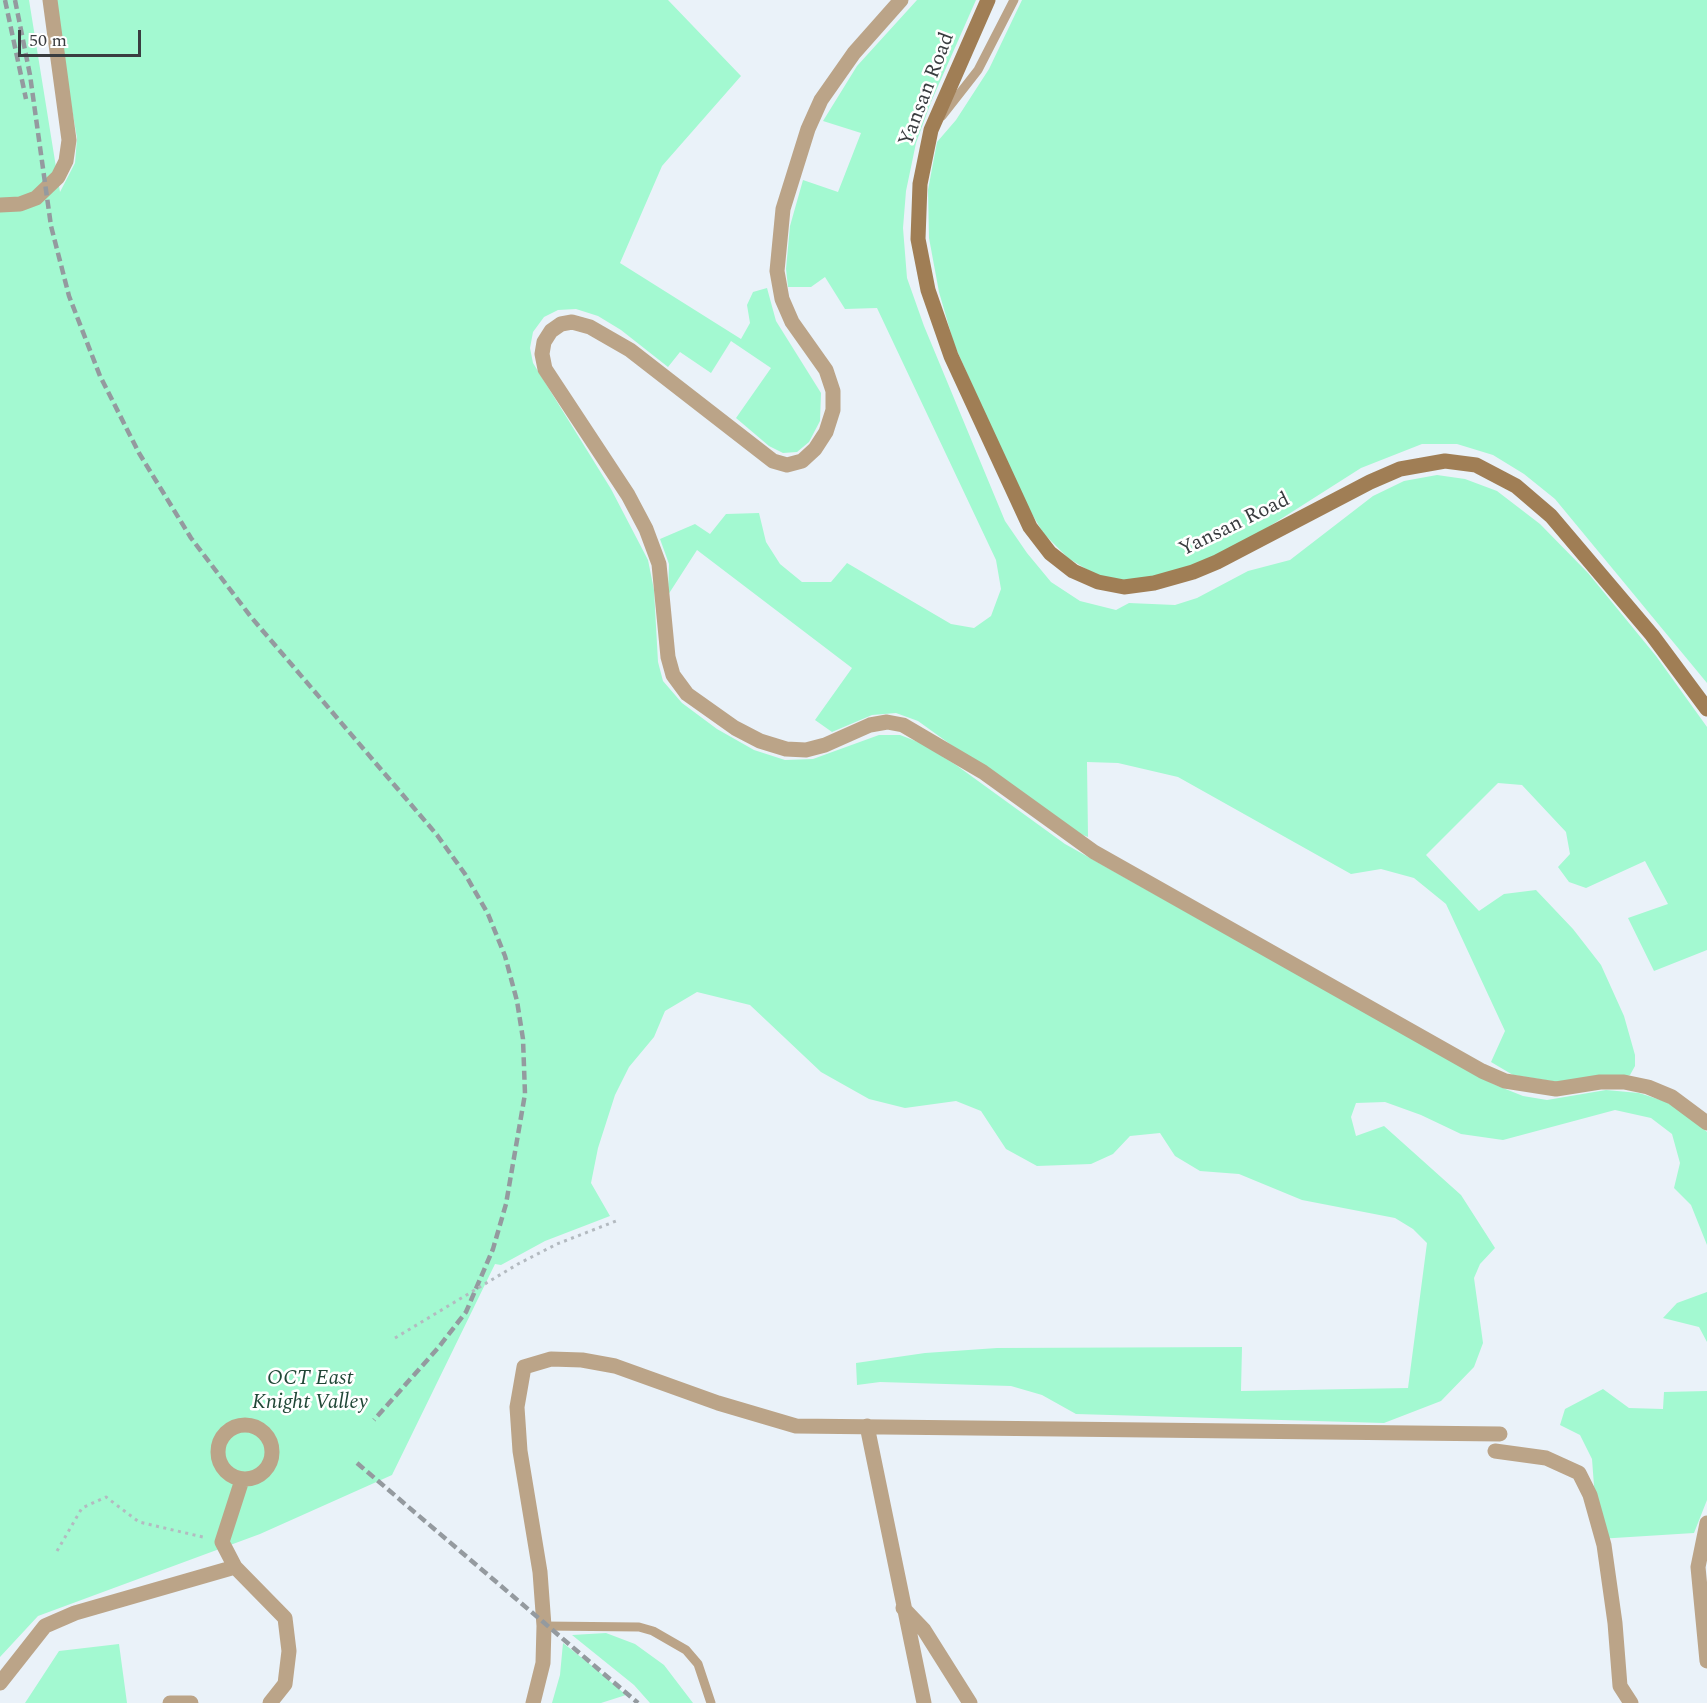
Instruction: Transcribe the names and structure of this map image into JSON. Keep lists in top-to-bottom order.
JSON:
{
  "streets": {
    "main road": ["Yansan Road"]
  },
  "parks": ["OCT East Knight Valley"],
  "scale_bar": "50 m"
}
